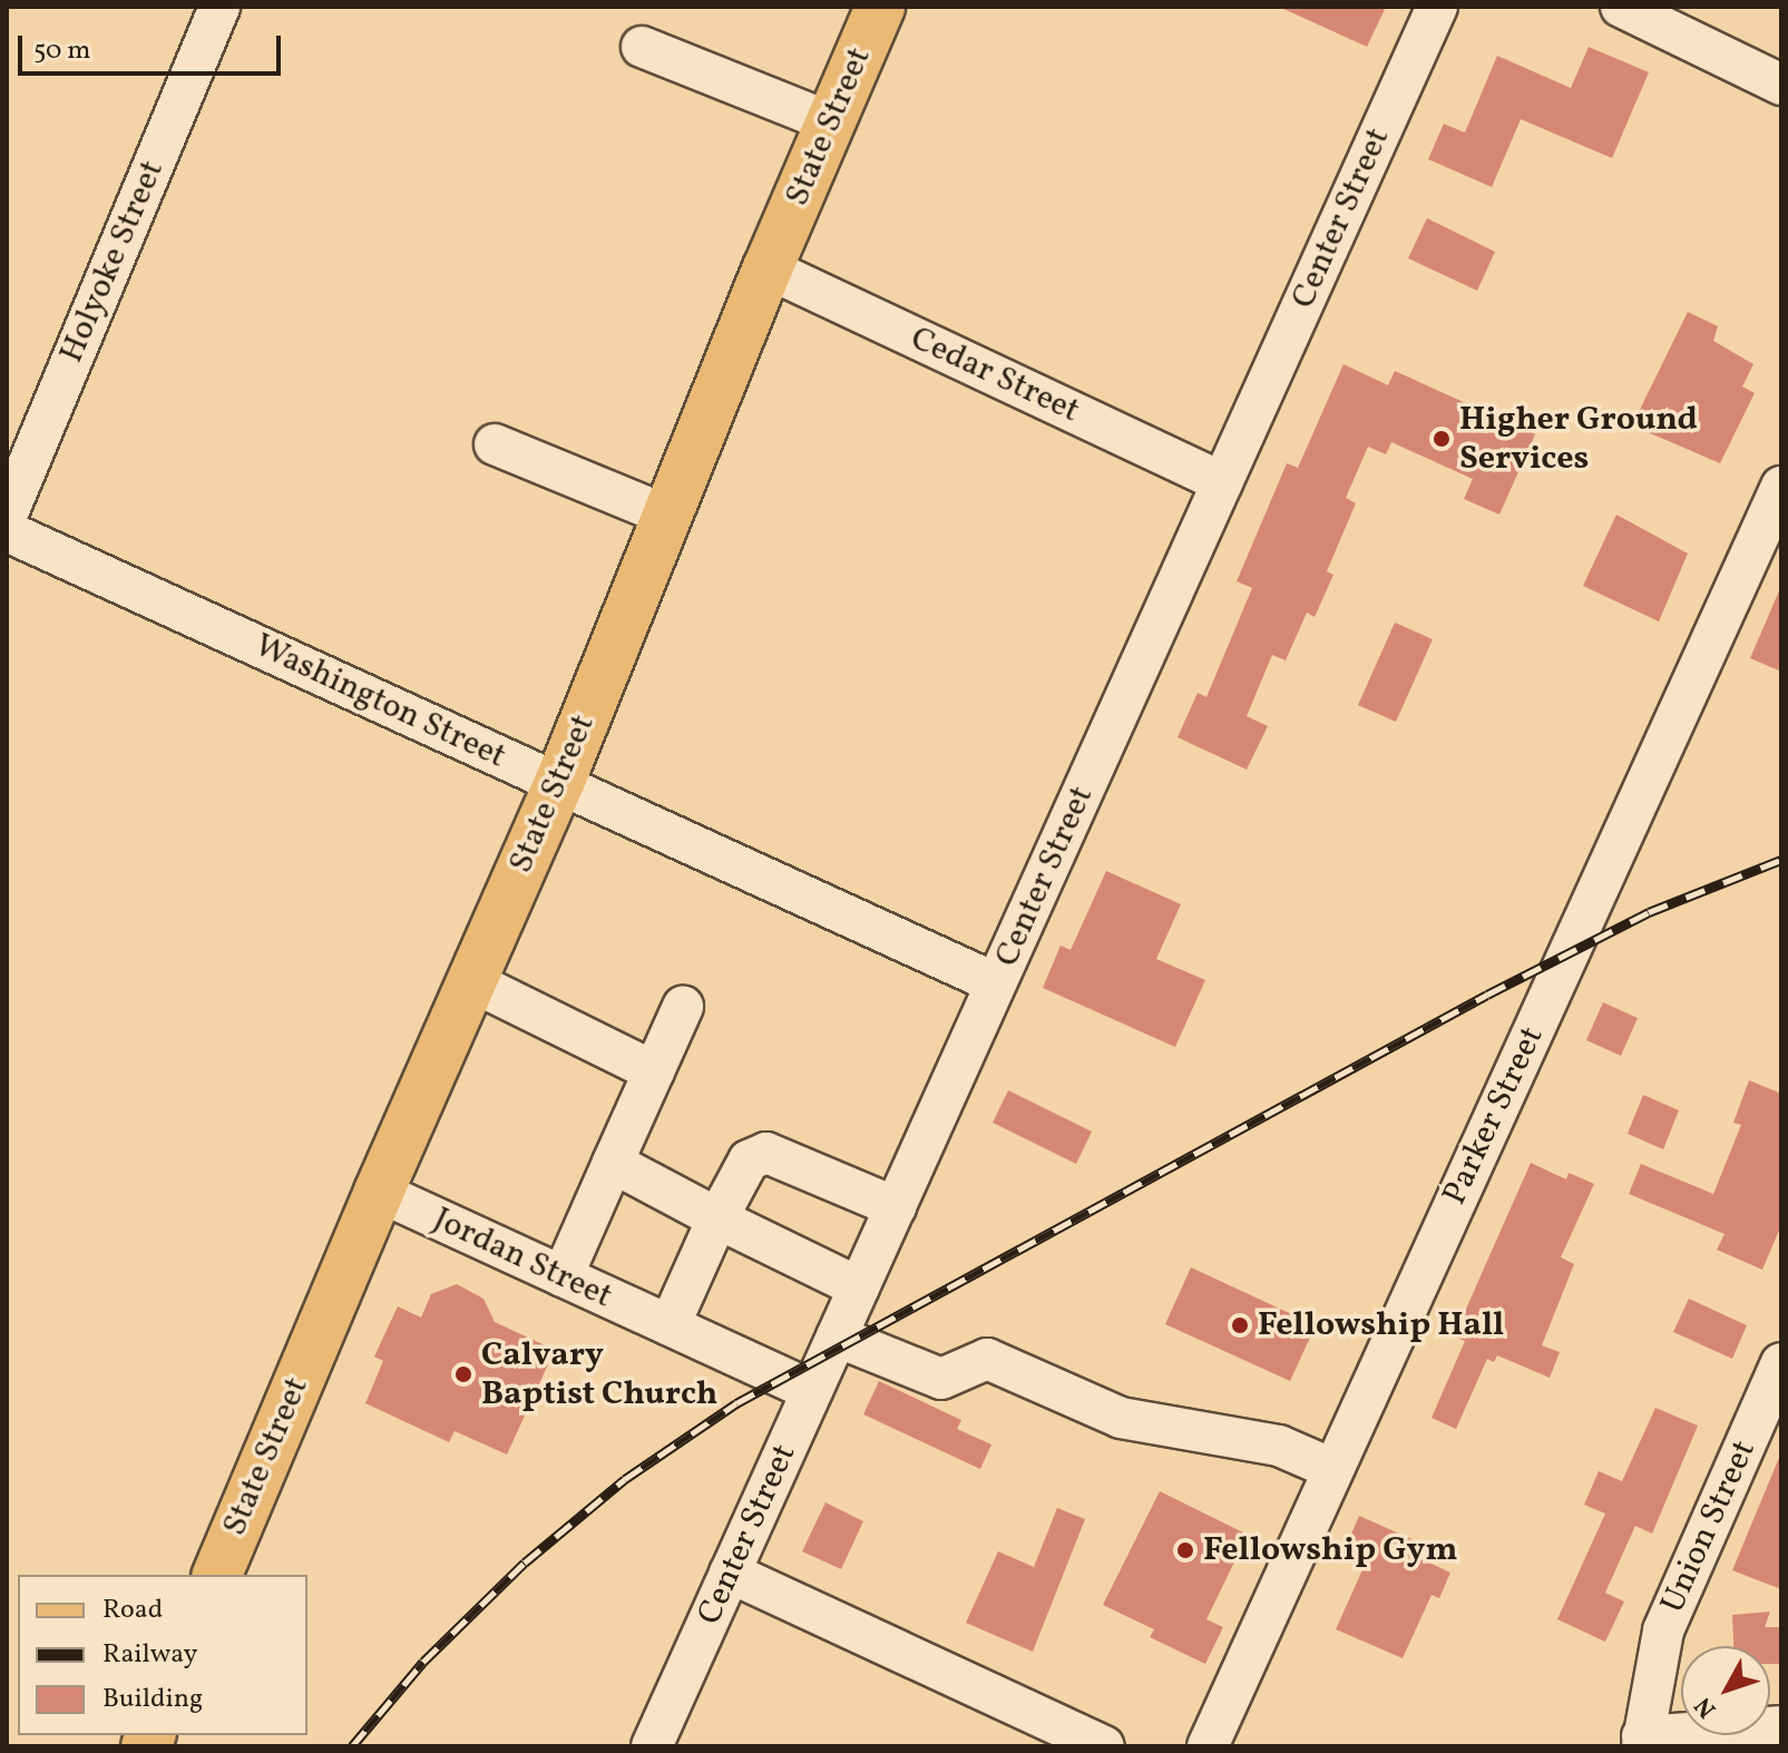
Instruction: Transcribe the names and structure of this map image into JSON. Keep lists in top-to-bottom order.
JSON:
{
  "streets": {
    "main road": ["State Street"],
    "street": [
      "Center Street",
      "Holyoke Street",
      "Cedar Street",
      "Washington Street",
      "Parker Street",
      "Jordan Street",
      "Union Street"
    ]
  },
  "crossings": [
    ["State Street", "Cedar Street"],
    ["State Street", "Washington Street"],
    ["State Street", "Jordan Street"],
    ["Center Street", "Cedar Street"],
    ["Center Street", "Washington Street"],
    ["Center Street", "Jordan Street"]
  ],
  "places": [
    "Higher Ground Services",
    "Fellowship Hall",
    "Calvary Baptist Church",
    "Fellowship Gym"
  ],
  "legend": ["Road", "Railway", "Building"],
  "scale_bar": "50 m",
  "north": "bottom left"
}
